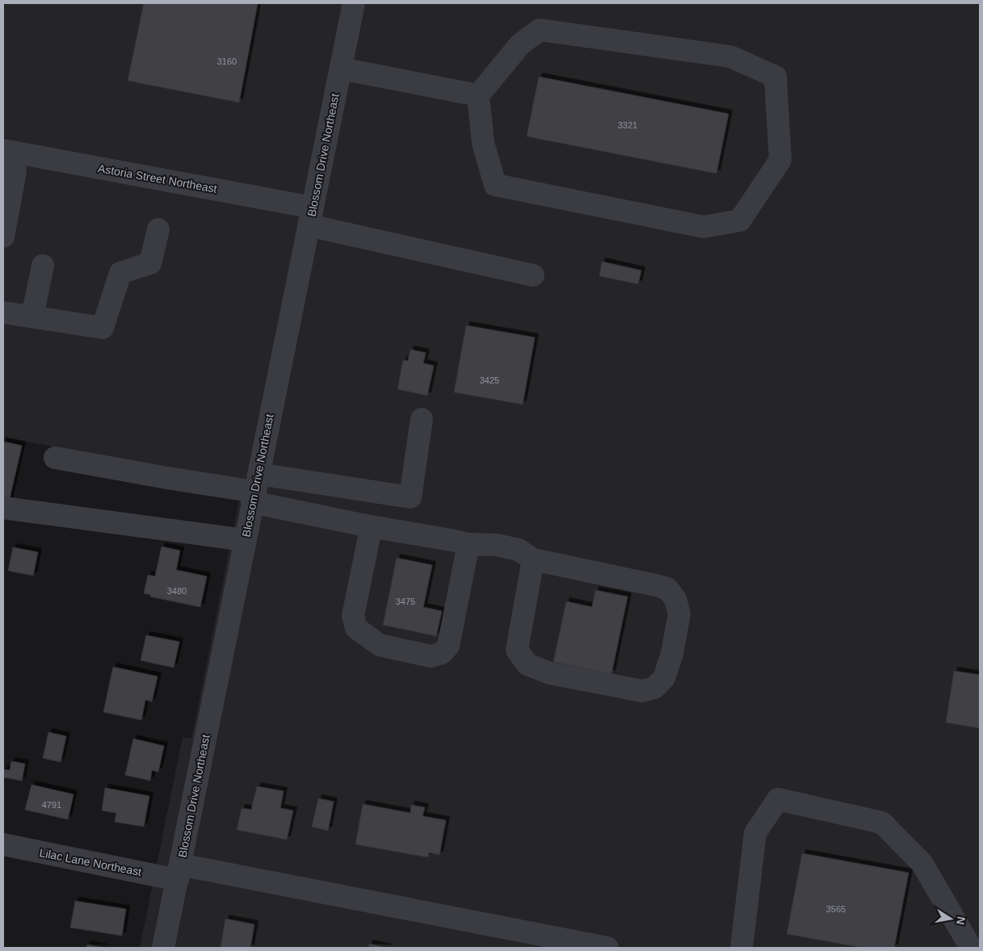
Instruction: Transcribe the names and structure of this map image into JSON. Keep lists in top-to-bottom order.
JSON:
{
  "streets": {
    "street": ["Blossom Drive Northeast", "Astoria Street Northeast", "Lilac Lane Northeast"]
  },
  "crossings": [
    ["Blossom Drive Northeast", "Astoria Street Northeast"],
    ["Blossom Drive Northeast", "Lilac Lane Northeast"]
  ],
  "house_numbers": [
    "3160",
    "3321",
    "3425",
    "3480",
    "3475",
    "4791",
    "3565"
  ],
  "north": "right"
}
